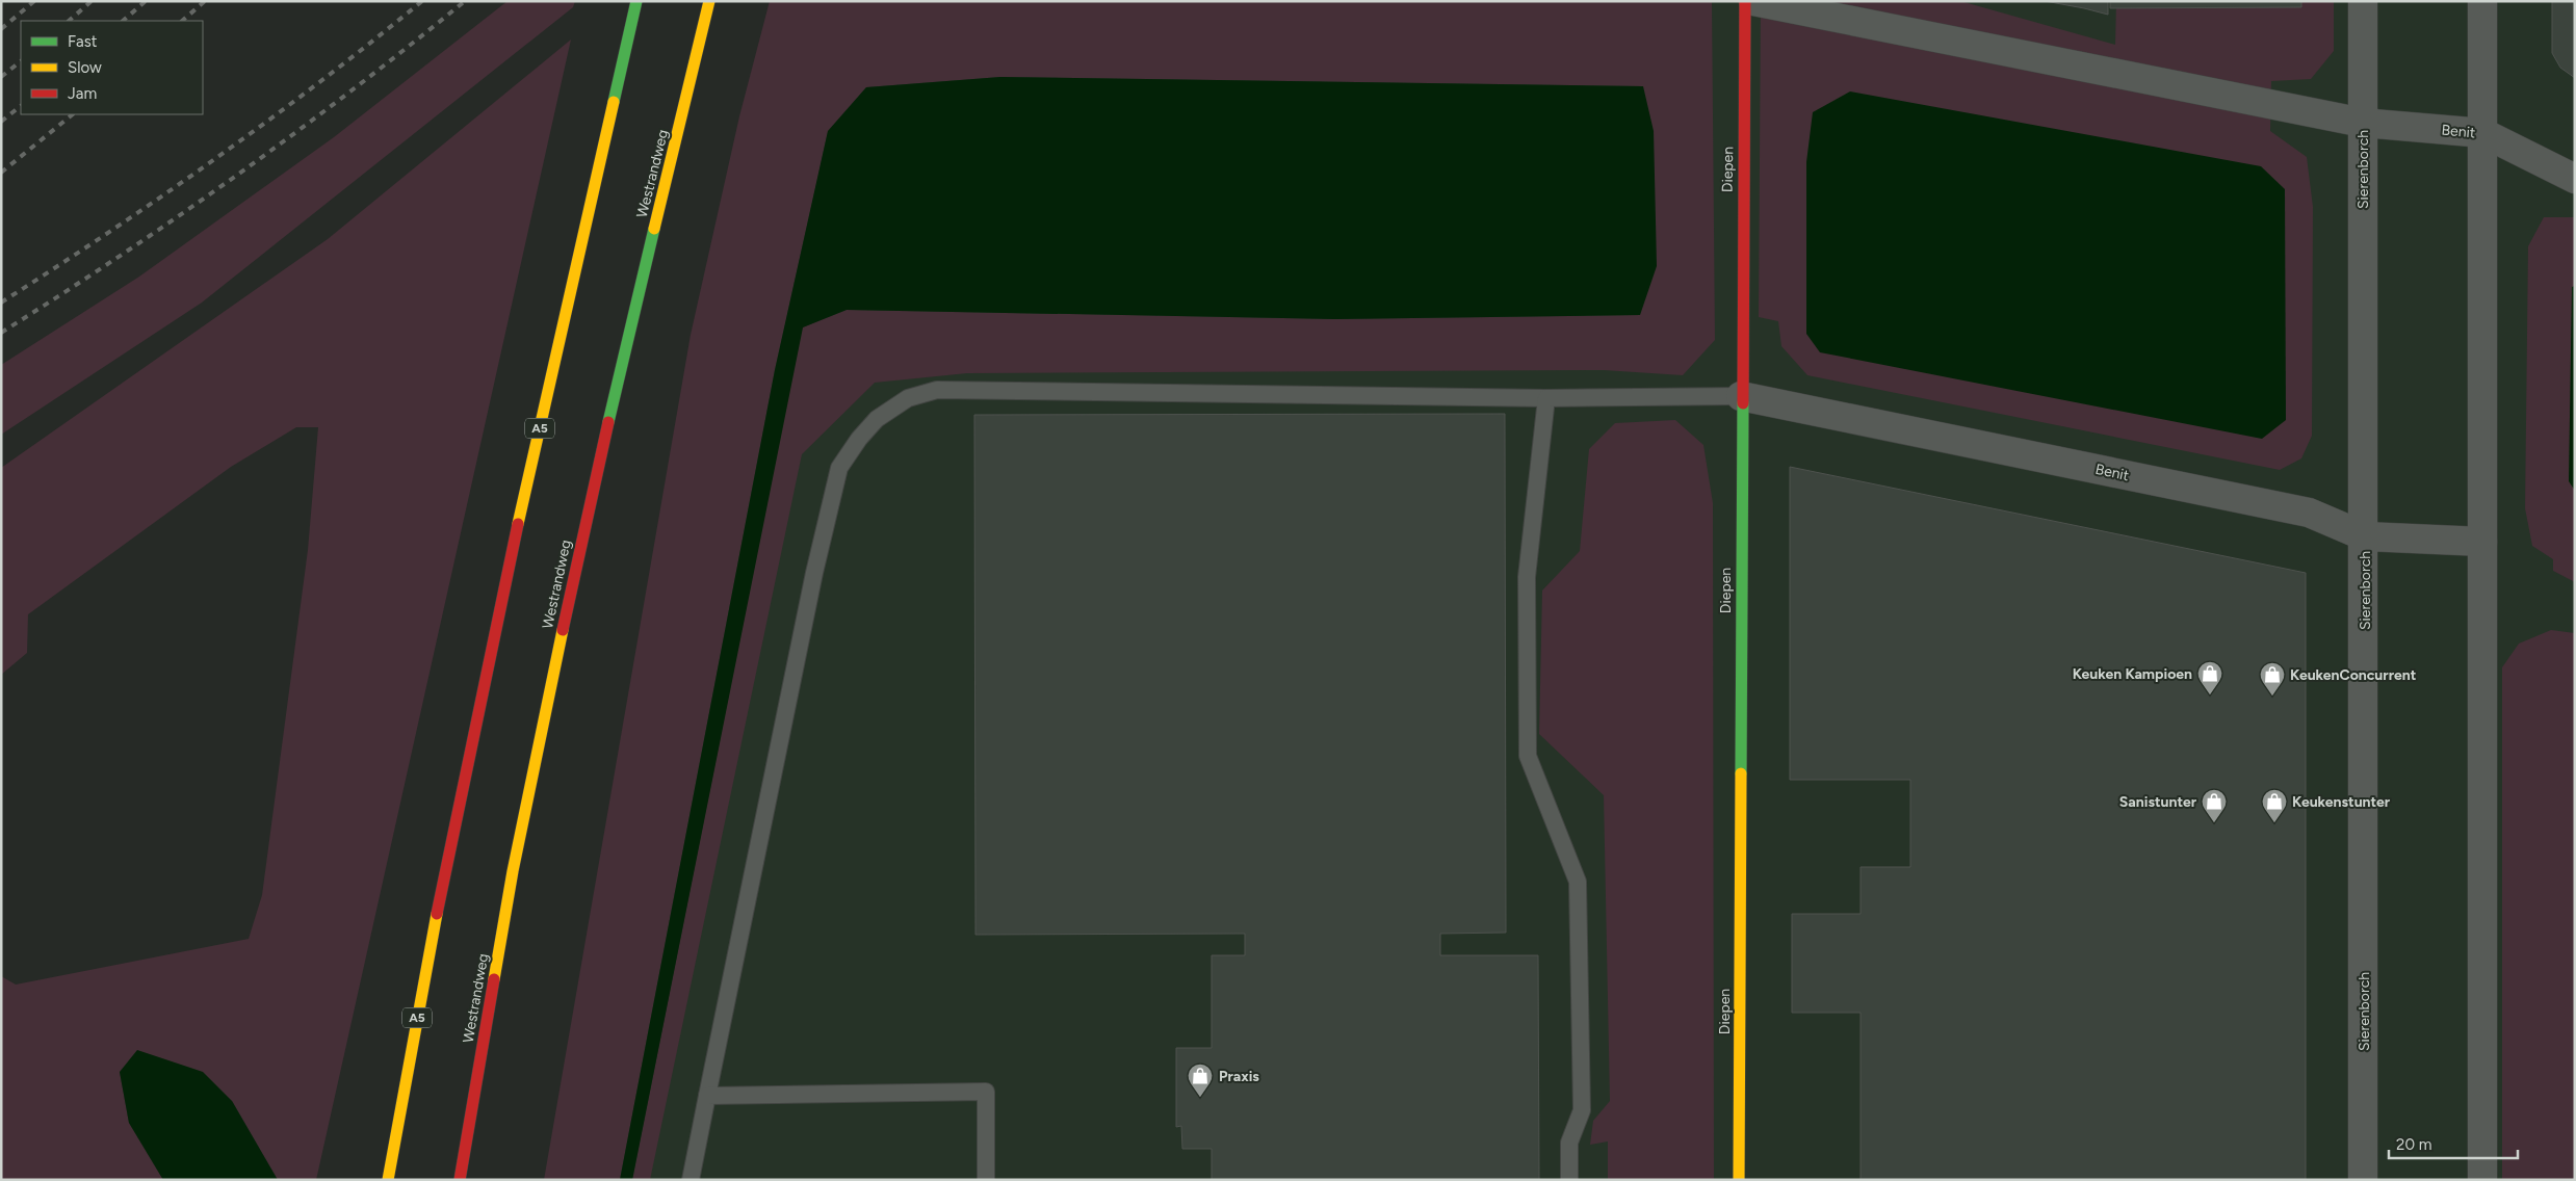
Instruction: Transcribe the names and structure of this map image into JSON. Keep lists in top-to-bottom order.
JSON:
{
  "streets": {
    "main road": ["Diepen", "Westrandweg", "A5"],
    "street": ["Benit", "Sierenborch"]
  },
  "crossings": [
    ["Benit", "Diepen"],
    ["Benit", "Sierenborch"]
  ],
  "places": {
    "shop": [
      "Keuken Kampioen",
      "KeukenConcurrent",
      "Sanistunter",
      "Keukenstunter",
      "Praxis"
    ]
  },
  "legend": ["Fast", "Slow", "Jam"],
  "scale_bar": "20 m"
}
